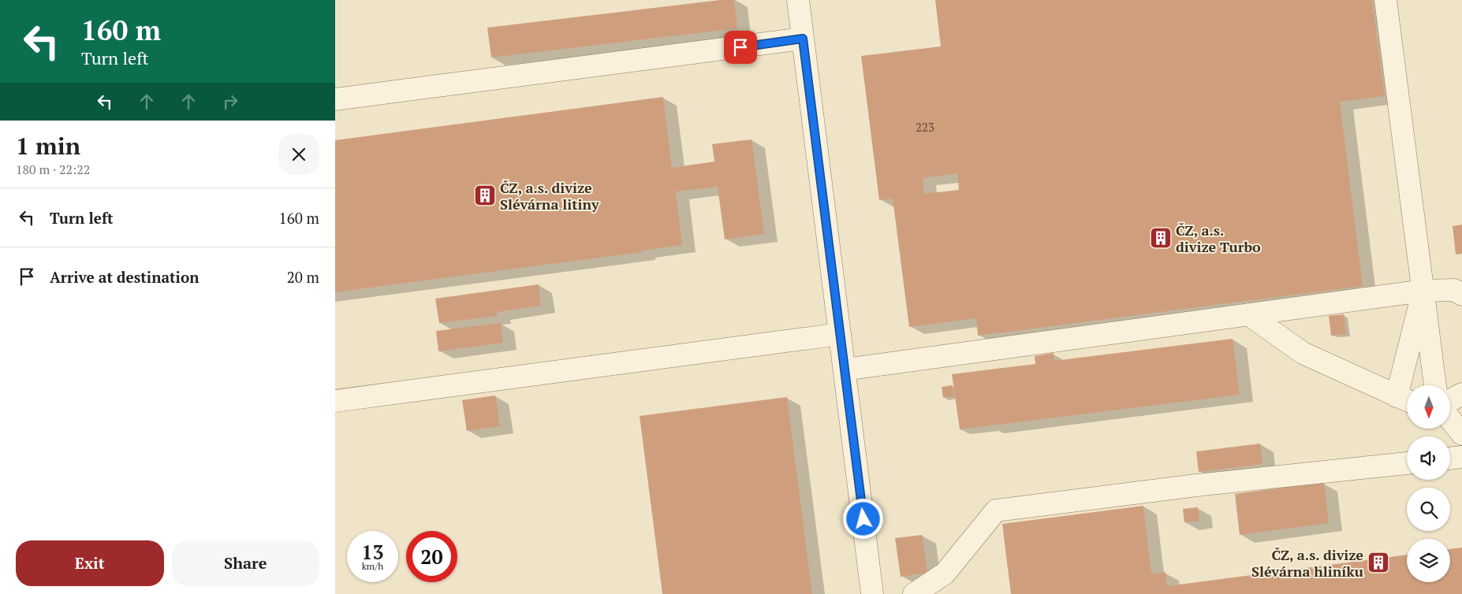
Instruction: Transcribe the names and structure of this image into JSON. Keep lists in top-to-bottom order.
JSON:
{
  "places": {
    "building": ["ČZ, a.s. divize Slévárna litiny", "ČZ, a.s. divize Turbo", "ČZ, a.s. divize Slévárna hliníku"]
  },
  "house_numbers": ["223"],
  "north": "bottom",
  "page": {
    "turn": ["160 m", "Turn left"],
    "heading": ["1 min", "180 m · 22:22"],
    "list": [
      {
        "name": "Turn left",
        "value": "160 m"
      },
      {
        "name": "Arrive at destination",
        "value": "20 m"
      }
    ],
    "speed": "13 km/h",
    "limit": "20",
    "buttons": ["Exit", "Share"]
  }
}
